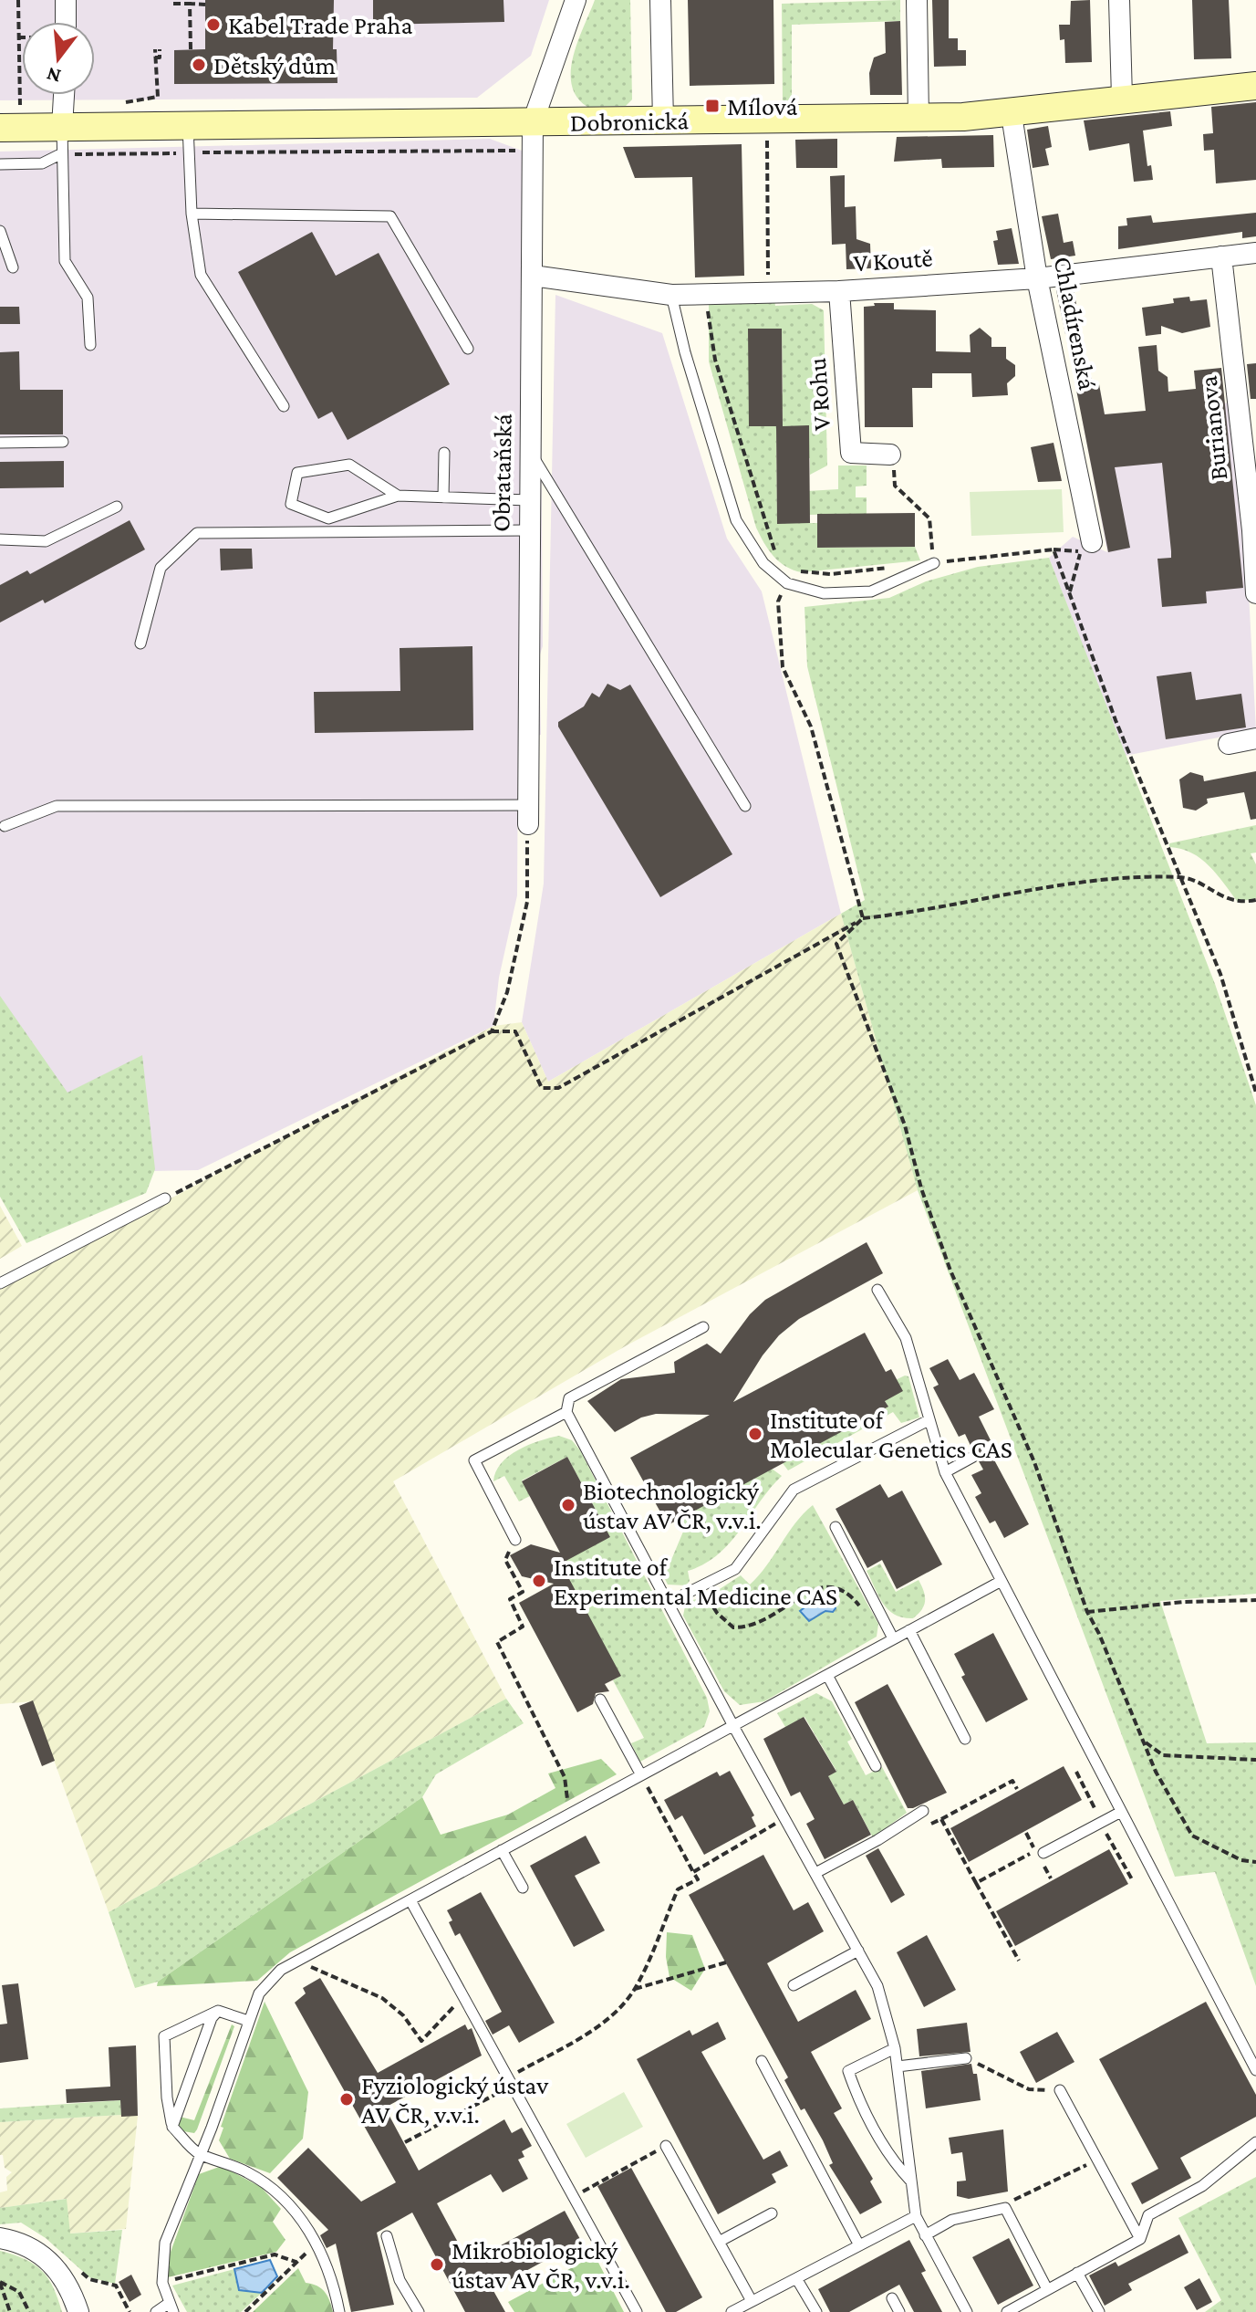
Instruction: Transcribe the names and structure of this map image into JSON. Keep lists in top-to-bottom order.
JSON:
{
  "streets": {
    "street": [
      "Dobronická",
      "V Koutě",
      "Chladírenská",
      "V Rohu",
      "Burianova",
      "Obrataňská"
    ]
  },
  "crossings": [
    ["Dobronická", "Chladírenská"],
    ["Dobronická", "Obrataňská"],
    ["V Koutě", "Chladírenská"],
    ["V Koutě", "V Rohu"],
    ["V Koutě", "Burianova"],
    ["V Koutě", "Obrataňská"]
  ],
  "places": {
    "other": [
      "Kabel Trade Praha",
      "Dětský dům",
      "Institute of Molecular Genetics CAS",
      "Biotechnologický ústav AV ČR, v.v.i.",
      "Institute of Experimental Medicine CAS",
      "Fyziologický ústav AV ČR, v.v.i.",
      "Mikrobiologický ústav AV ČR, v.v.i."
    ],
    "transit": ["Mílová"]
  },
  "north": "bottom"
}
